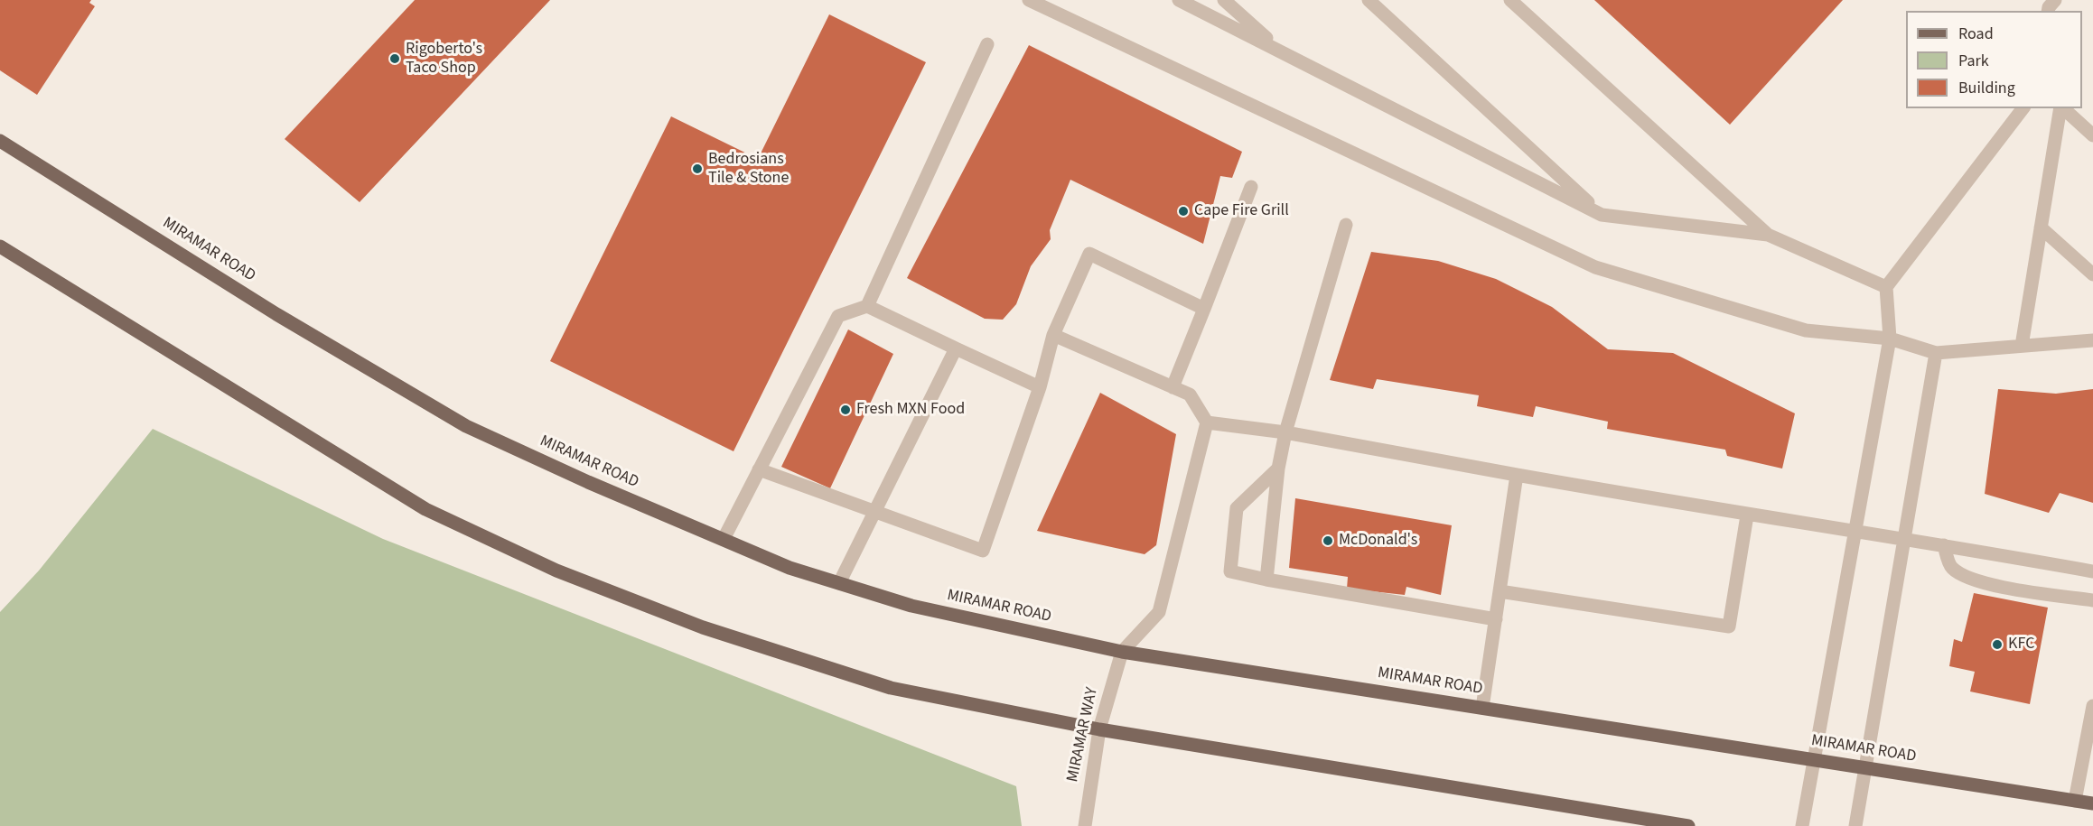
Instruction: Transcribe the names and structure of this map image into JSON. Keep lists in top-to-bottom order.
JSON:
{
  "streets": {
    "main road": ["MIRAMAR ROAD"],
    "street": ["MIRAMAR WAY"]
  },
  "crossings": [
    ["MIRAMAR ROAD", "MIRAMAR WAY"]
  ],
  "places": [
    "Rigoberto's Taco Shop",
    "Bedrosians Tile & Stone",
    "Cape Fire Grill",
    "Fresh MXN Food",
    "McDonald's",
    "KFC"
  ],
  "legend": ["Road", "Park", "Building"]
}
